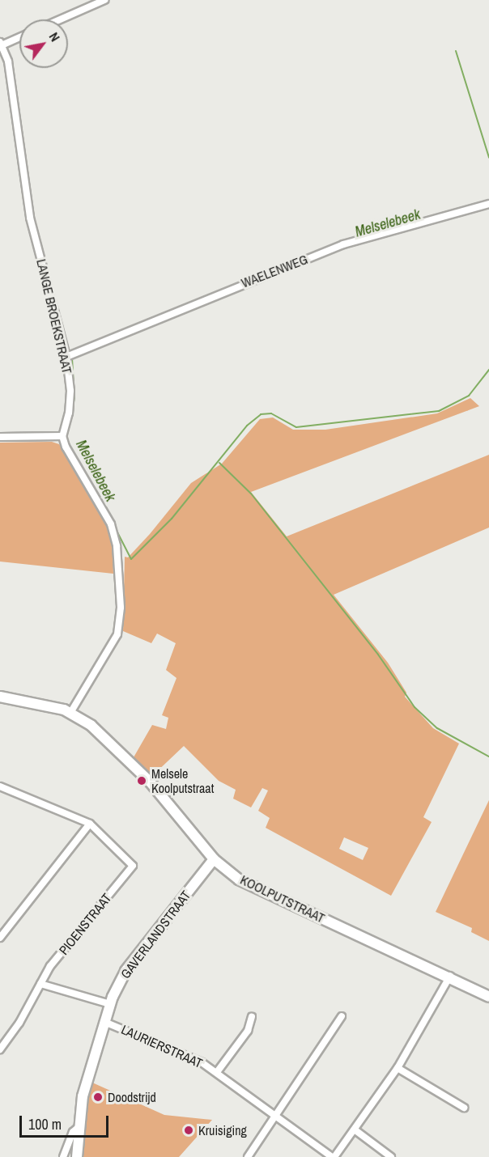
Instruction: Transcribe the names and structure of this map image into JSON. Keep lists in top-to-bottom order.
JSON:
{
  "streets": {
    "street": [
      "WAELENWEG",
      "LANGE BROEKSTRAAT",
      "KOOLPUTSTRAAT",
      "PIOENSTRAAT",
      "GAVERLANDSTRAAT",
      "LAURIERSTRAAT"
    ]
  },
  "crossings": [
    ["WAELENWEG", "LANGE BROEKSTRAAT"],
    ["KOOLPUTSTRAAT", "GAVERLANDSTRAAT"],
    ["GAVERLANDSTRAAT", "LAURIERSTRAAT"]
  ],
  "water": ["Melselebeek"],
  "places": ["Melsele Koolputstraat", "Doodstrijd", "Kruisiging"],
  "scale_bar": "100 m",
  "north": "top right"
}
